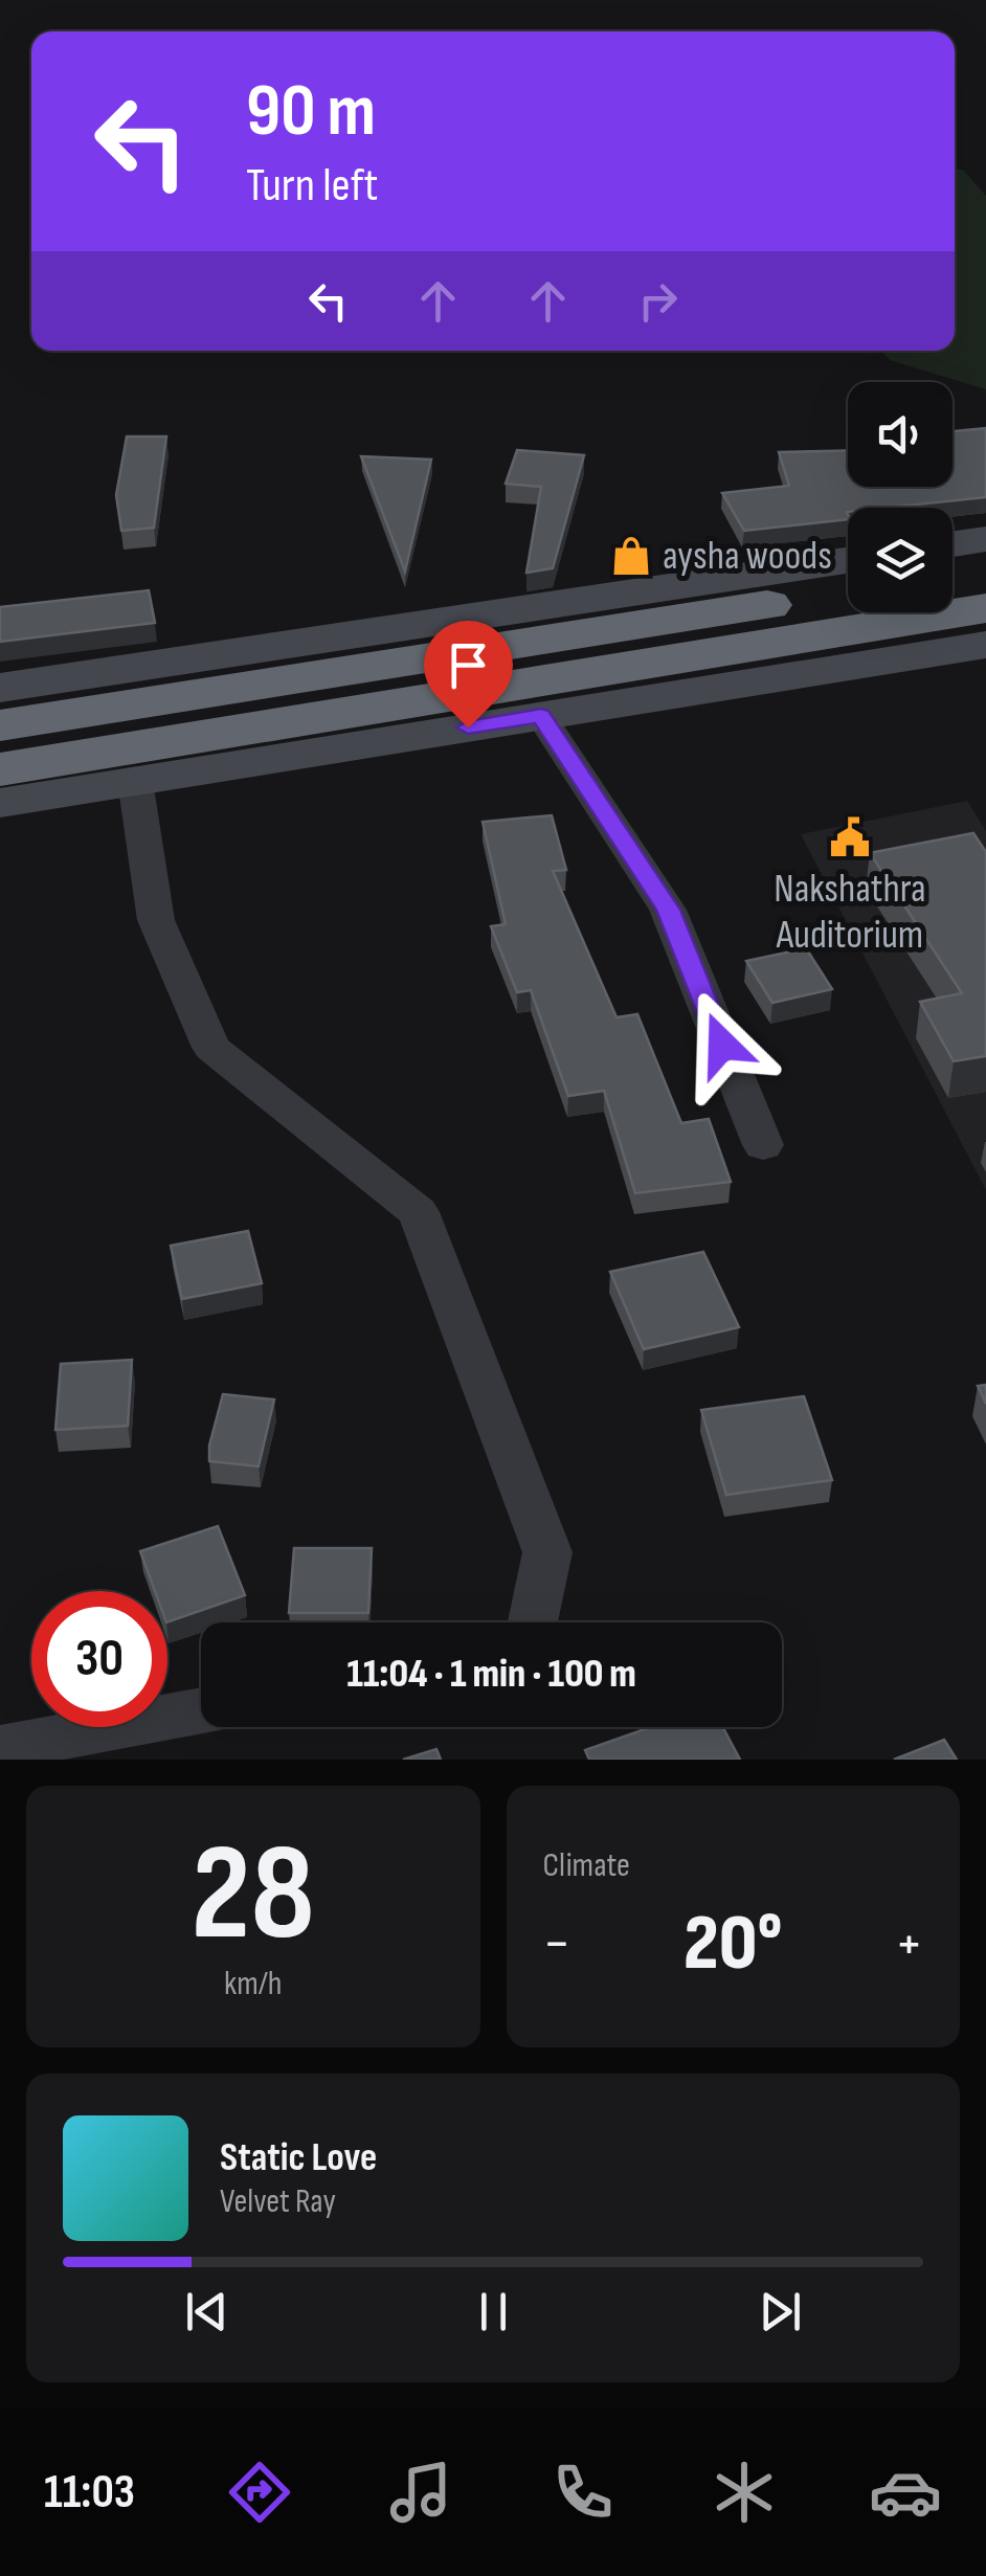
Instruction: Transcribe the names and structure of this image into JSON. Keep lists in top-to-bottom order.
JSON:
{
  "places": {
    "shop": ["aysha woods"],
    "public building": ["Nakshathra Auditorium"]
  },
  "page": {
    "turn": ["90 m", "Turn left"],
    "limit": "30",
    "trip": "11:04 · 1 min · 100 m",
    "tile": [
      ["28", "km/h"],
      "Climate"
    ],
    "heat": ["−", "20°", "+"],
    "song": ["Static Love", "Velvet Ray"],
    "tabs": "11:03"
  }
}
